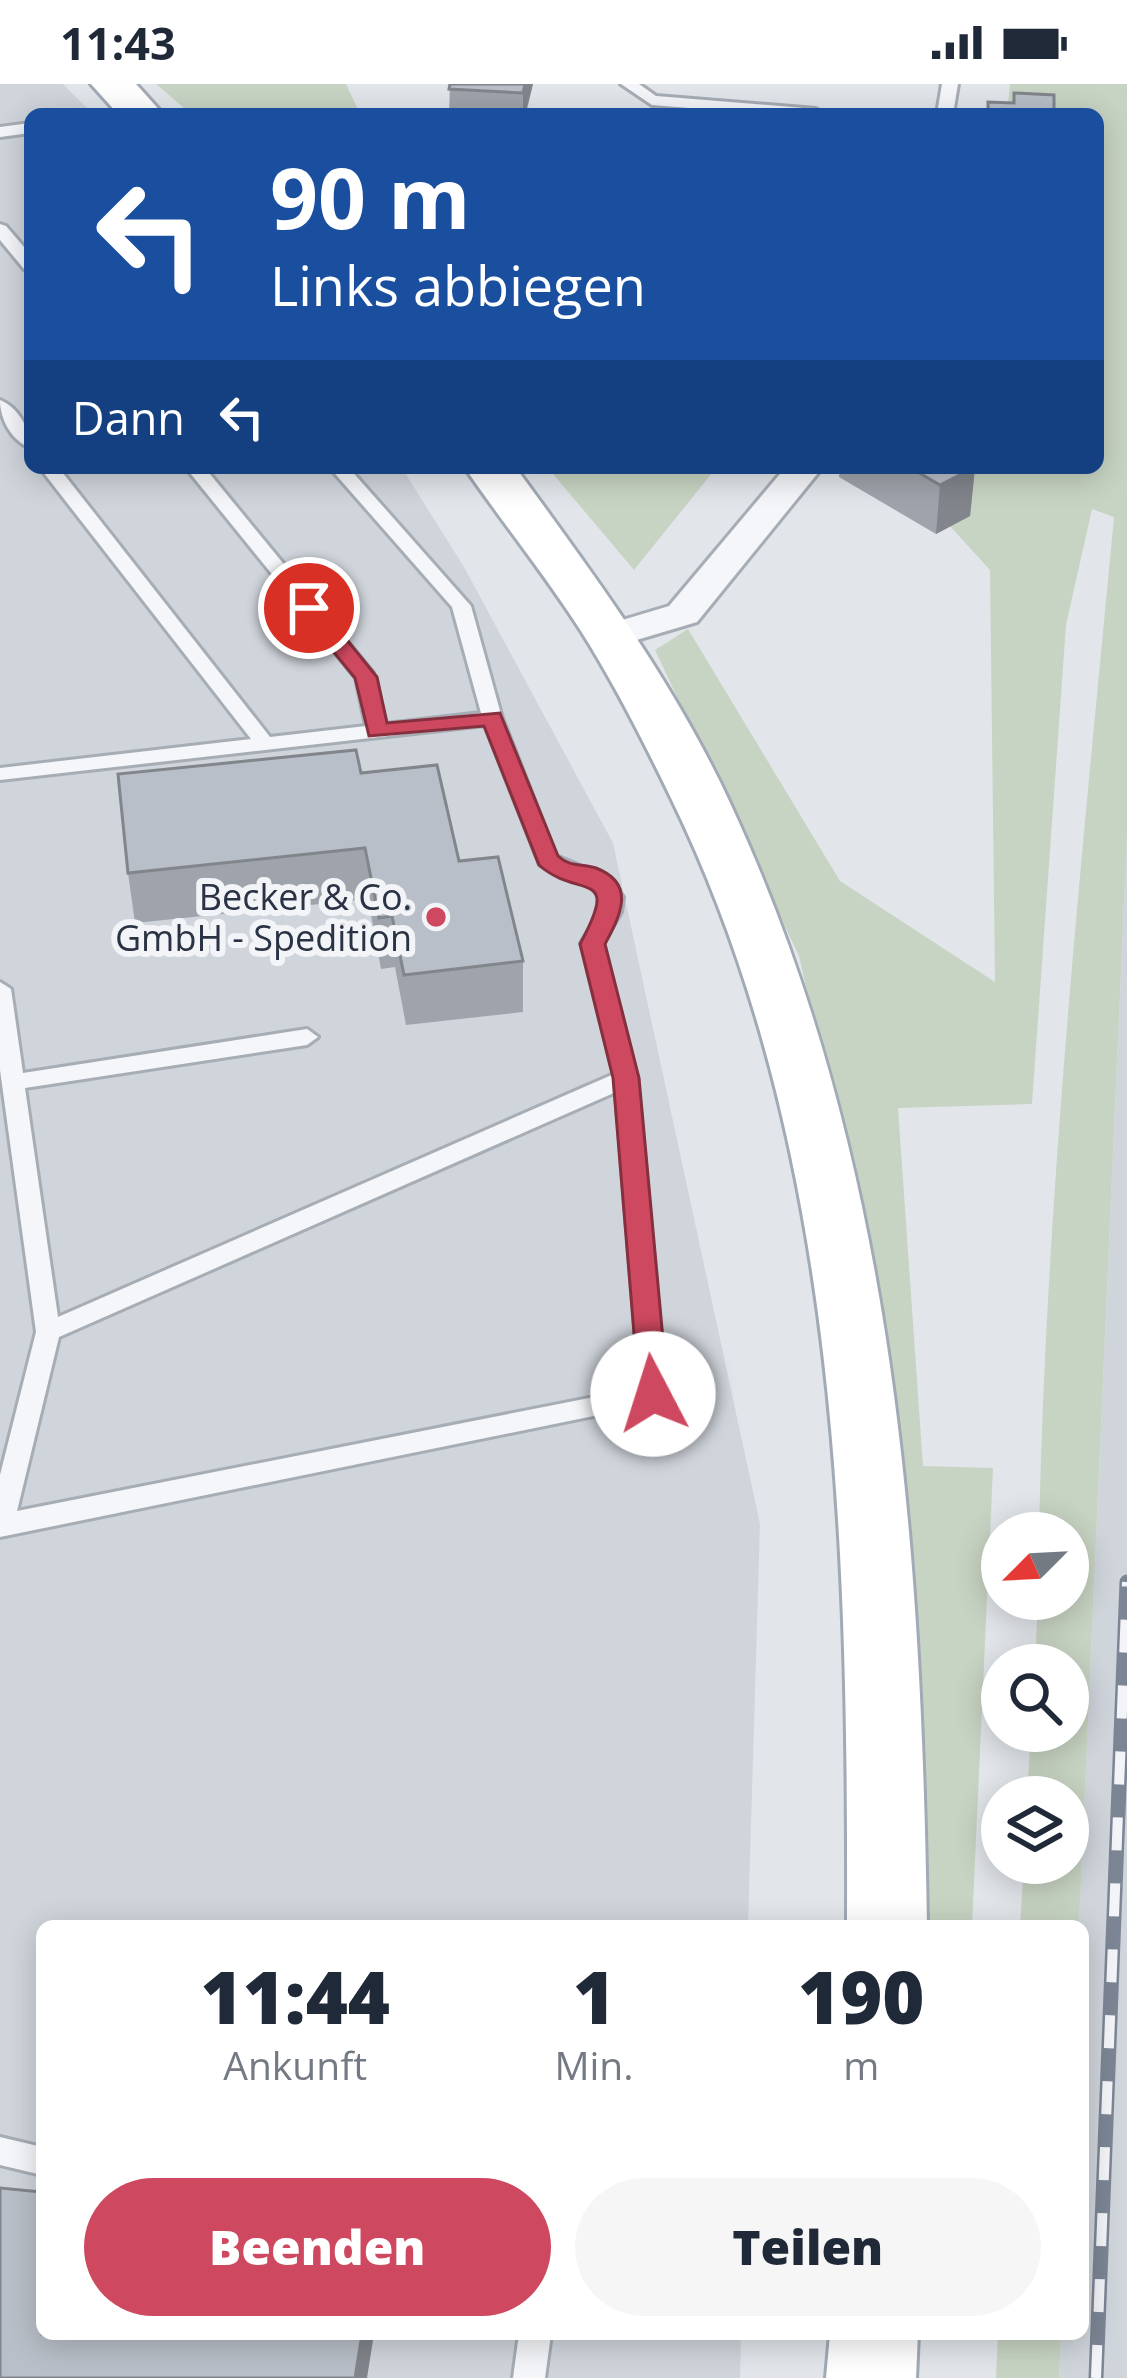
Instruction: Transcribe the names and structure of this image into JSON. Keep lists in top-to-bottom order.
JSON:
{
  "places": ["Becker & Co. GmbH - Spedition"],
  "north": "bottom left",
  "page": {
    "status": "11:43",
    "turn": ["90 m", "Links abbiegen"],
    "then": "Dann",
    "eta": [
      "11:44",
      "Ankunft",
      "1",
      "Min.",
      "190",
      "m"
    ],
    "buttons": ["Beenden", "Teilen"]
  }
}
